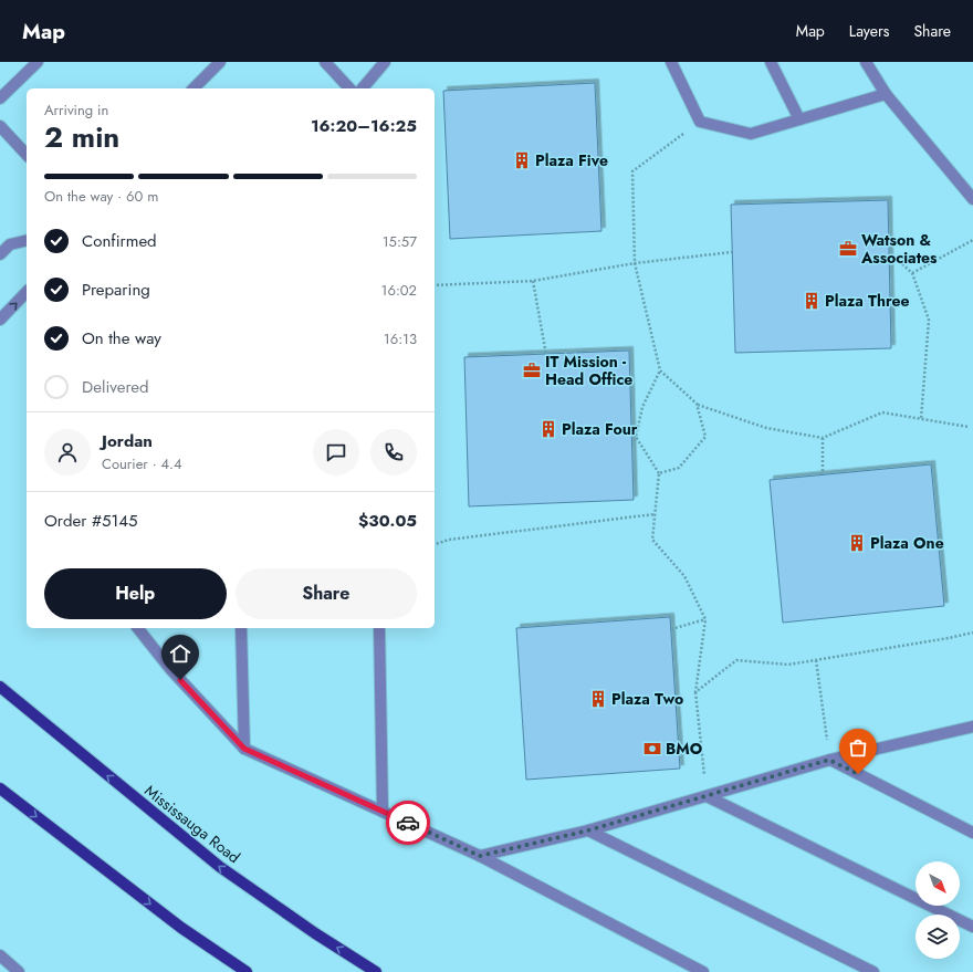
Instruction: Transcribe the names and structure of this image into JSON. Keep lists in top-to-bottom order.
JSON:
{
  "streets": {
    "main road": ["Mississauga Road"]
  },
  "places": {
    "building": [
      "Plaza Five",
      "Plaza Three",
      "Plaza Four",
      "Plaza One",
      "Plaza Two"
    ],
    "office": ["Watson & Associates", "IT Mission - Head Office"],
    "bank": ["BMO"]
  },
  "north": "bottom right",
  "page": {
    "header": "Map",
    "nav": ["Map", "Layers", "Share"],
    "heading": ["2 min", "Arriving in", "16:20–16:25"],
    "panel": [
      "Jordan",
      "Courier · 4.4",
      "Order #5145",
      "$30.05"
    ],
    "bar": "On the way · 60 m",
    "list": [
      ["Confirmed", "15:57"],
      ["Preparing", "16:02"],
      ["On the way", "16:13"],
      "Delivered"
    ],
    "buttons": ["Help", "Share"]
  }
}
